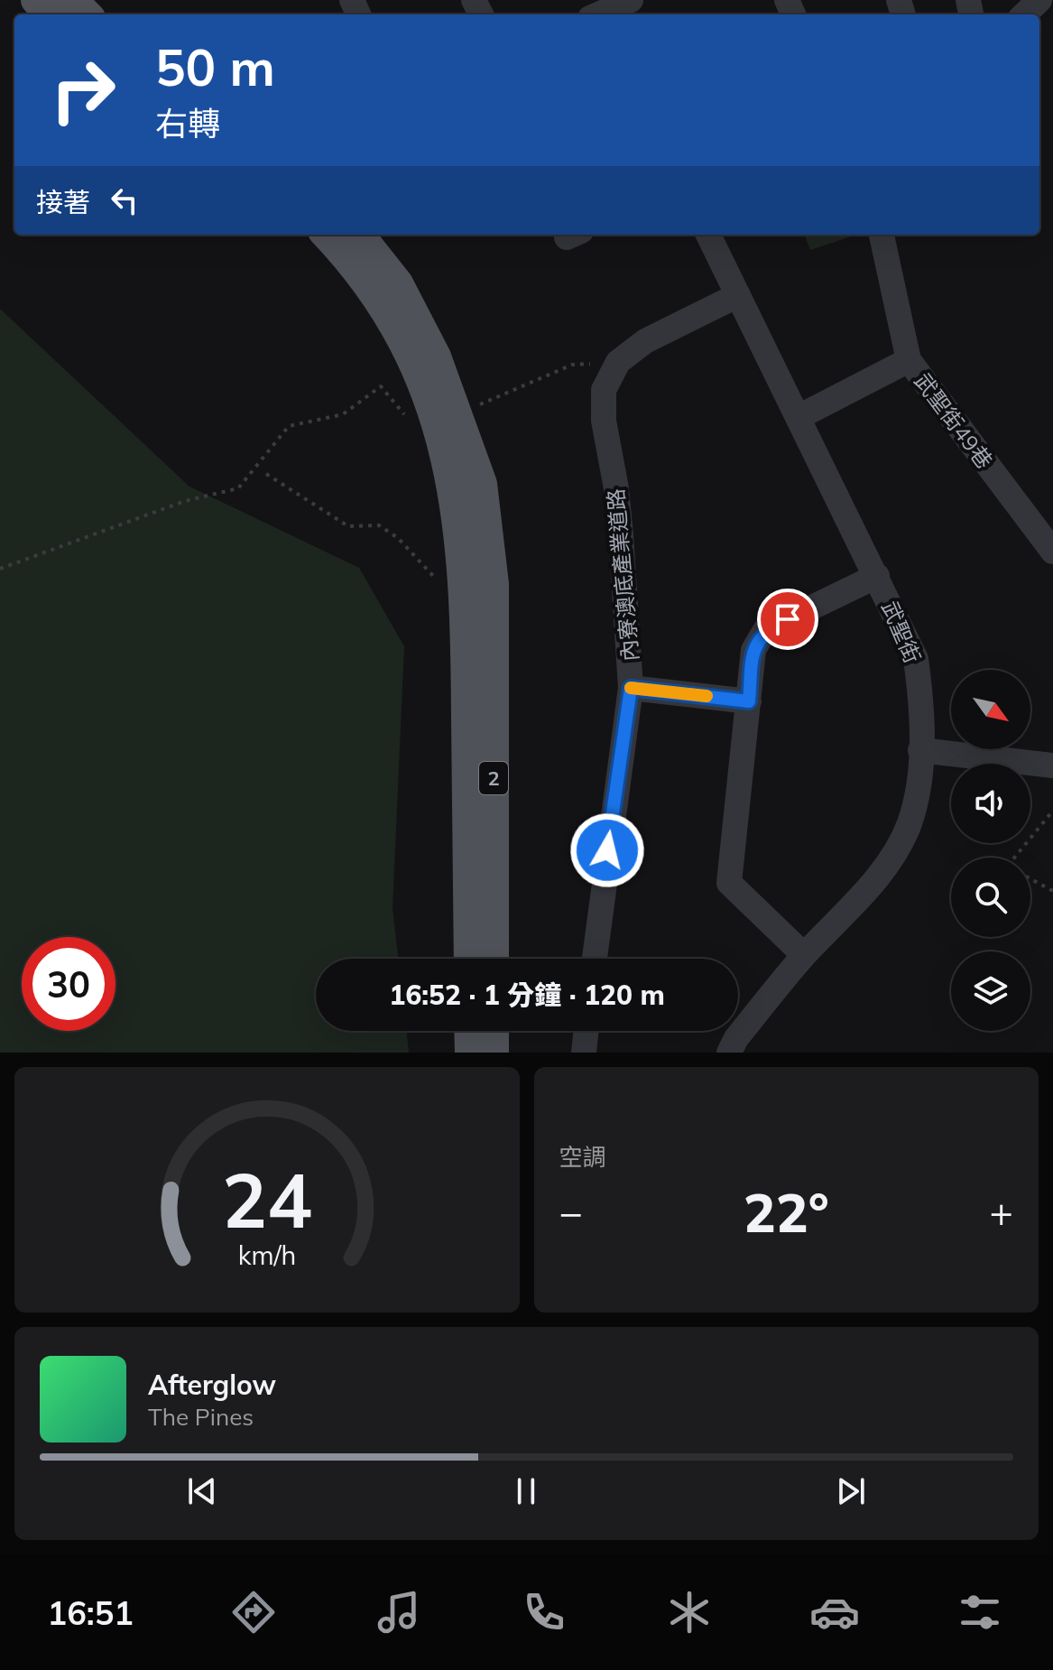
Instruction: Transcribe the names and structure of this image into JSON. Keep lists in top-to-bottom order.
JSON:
{
  "streets": {
    "main road": ["2"],
    "street": ["武聖街49巷", "內寮澳底產業道路", "武聖街"]
  },
  "crossings": [
    ["內寮澳底產業道路", "武聖街"]
  ],
  "north": "bottom right",
  "page": {
    "turn": ["50 m", "右轉"],
    "then": "接著",
    "limit": "30",
    "trip": "16:52 · 1 分鐘 · 120 m",
    "tile": "空調",
    "heat": ["−", "22°", "+"],
    "song": ["Afterglow", "The Pines"],
    "tabs": "16:51",
    "gauge": ["24", "km/h"]
  }
}
